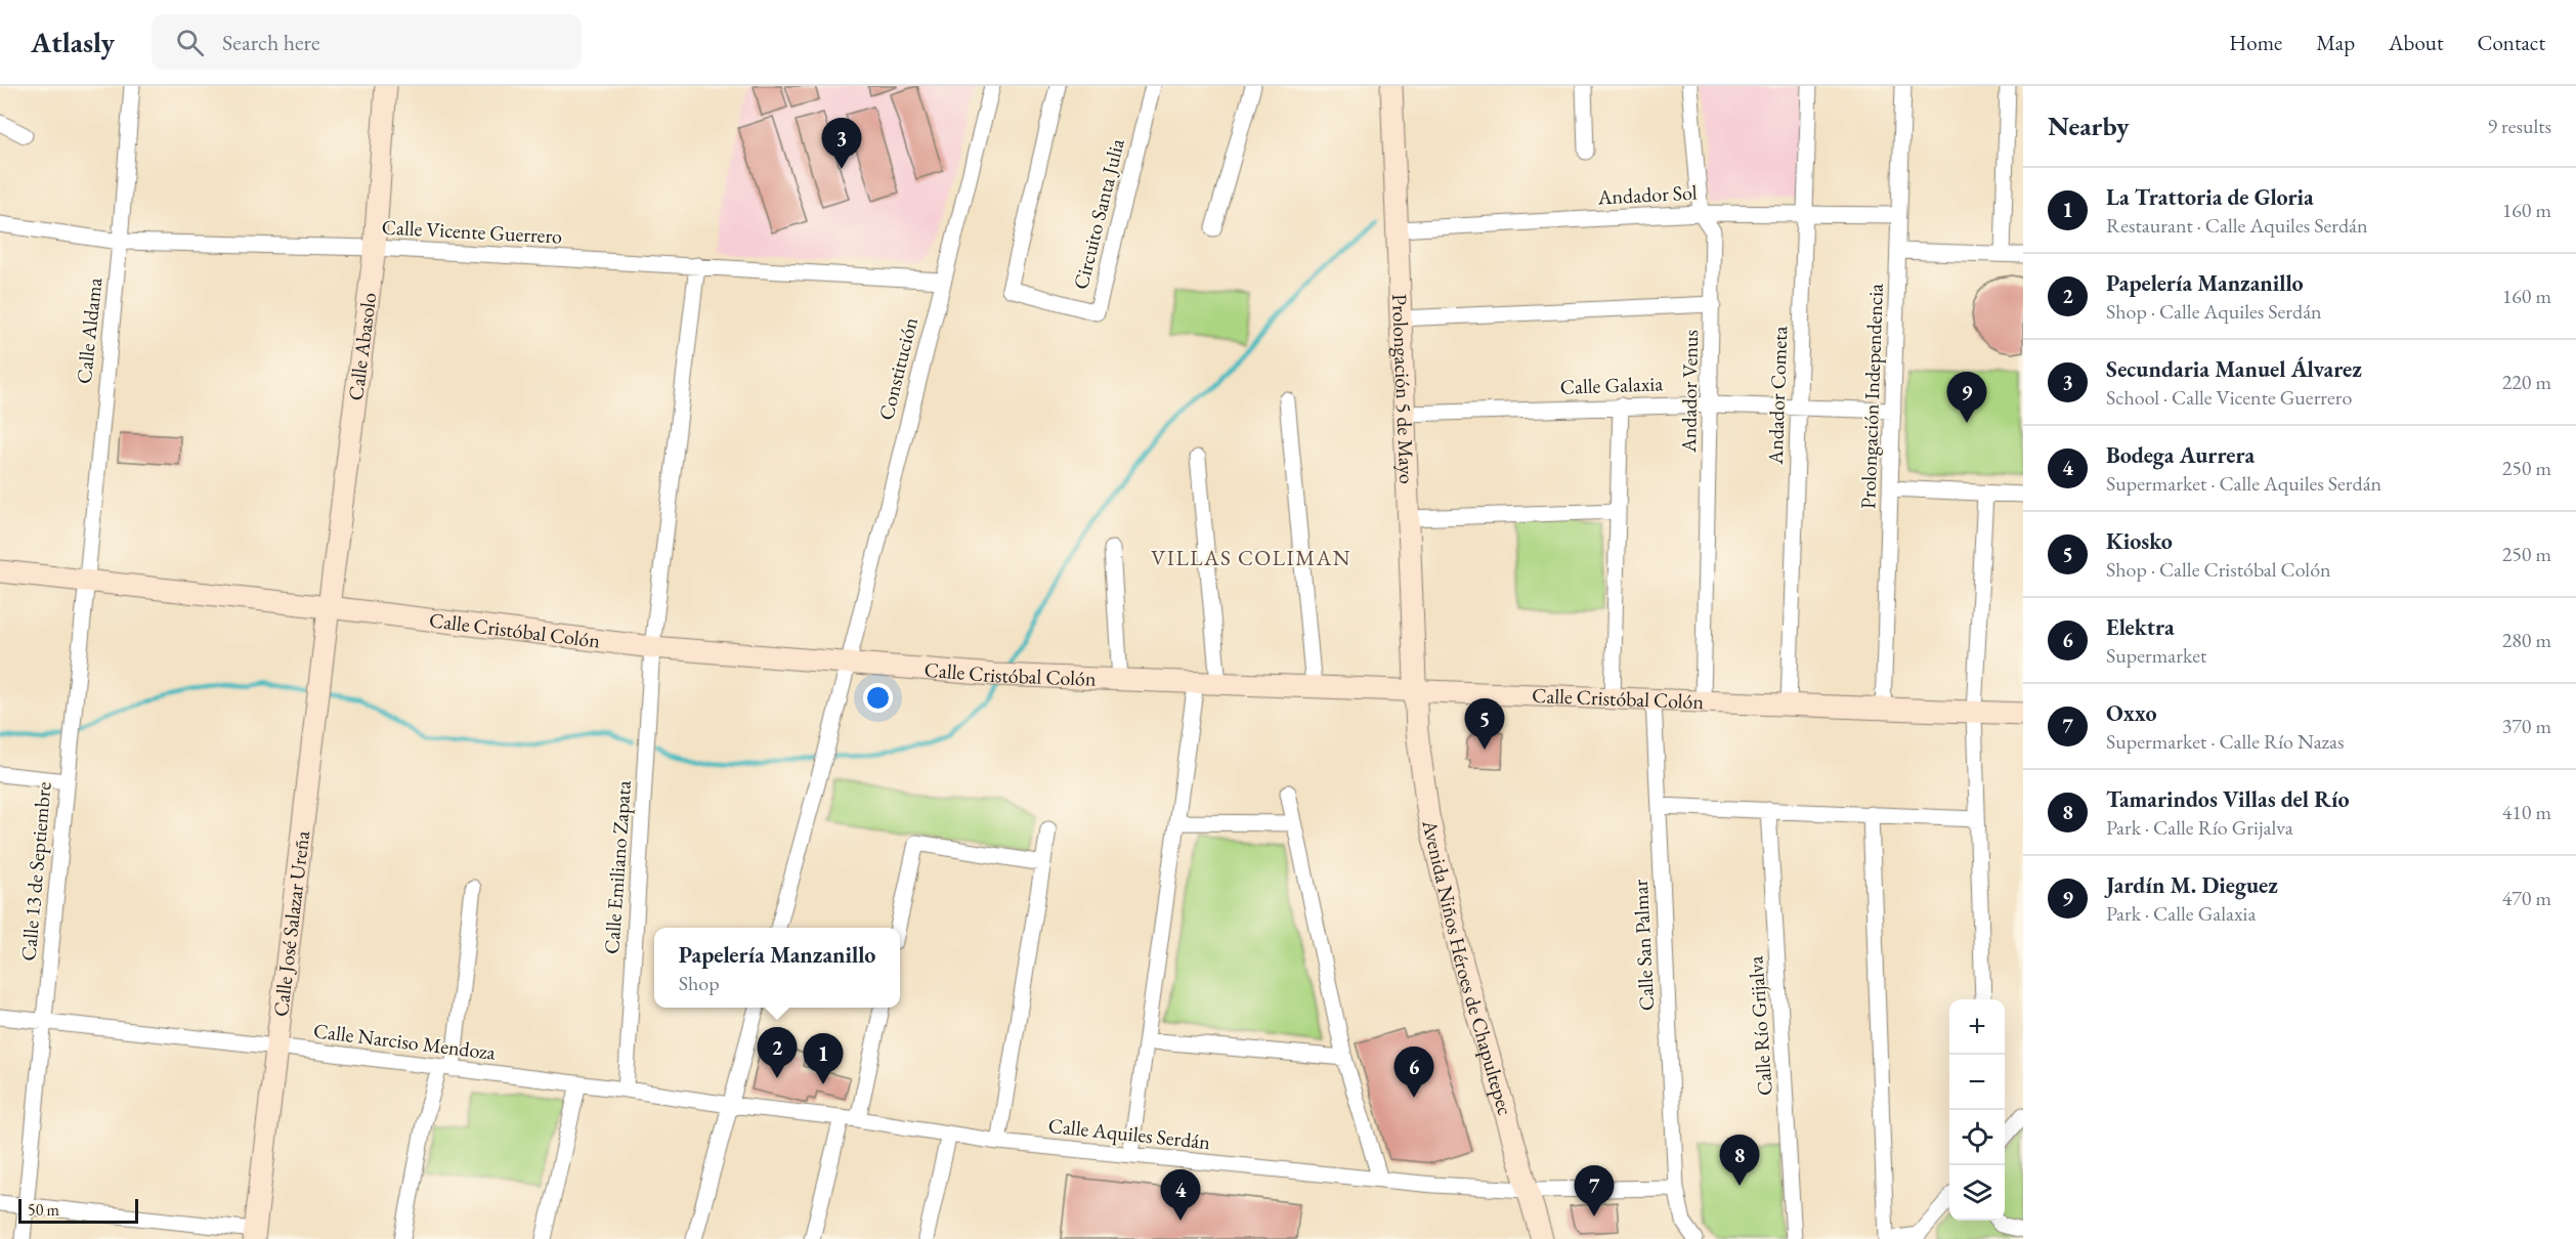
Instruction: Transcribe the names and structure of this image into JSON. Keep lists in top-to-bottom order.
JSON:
{
  "streets": {
    "street": [
      "Andador Sol",
      "Circuito Santa Julia",
      "Calle Vicente Guerrero",
      "Calle Aldama",
      "Calle Abasolo",
      "Constitución",
      "Calle Galaxia",
      "Prolongación 5 de Mayo",
      "Andador Venus",
      "Andador Cometa",
      "Prolongación Independencia",
      "Calle Cristóbal Colón",
      "Calle Emiliano Zapata",
      "Calle 13 de Septiembre",
      "Calle José Salazar Ureña",
      "Calle San Palmar",
      "Avenida Niños Héroes de Chapultepec",
      "Calle Río Grijalva",
      "Calle Narciso Mendoza",
      "Calle Aquiles Serdán"
    ]
  },
  "crossings": [
    ["Andador Sol", "Prolongación 5 de Mayo"],
    ["Andador Sol", "Andador Venus"],
    ["Andador Sol", "Andador Cometa"],
    ["Andador Sol", "Prolongación Independencia"],
    ["Calle Vicente Guerrero", "Calle Aldama"],
    ["Calle Vicente Guerrero", "Calle Abasolo"],
    ["Calle Vicente Guerrero", "Constitución"],
    ["Calle Vicente Guerrero", "Calle Emiliano Zapata"],
    ["Calle Aldama", "Calle Cristóbal Colón"],
    ["Calle Aldama", "Calle 13 de Septiembre"],
    ["Calle Abasolo", "Calle Cristóbal Colón"],
    ["Calle Abasolo", "Calle José Salazar Ureña"],
    ["Constitución", "Calle Cristóbal Colón"],
    ["Calle Galaxia", "Prolongación 5 de Mayo"],
    ["Calle Galaxia", "Andador Venus"],
    ["Calle Galaxia", "Andador Cometa"],
    ["Calle Galaxia", "Prolongación Independencia"],
    ["Prolongación 5 de Mayo", "Calle Cristóbal Colón"],
    ["Prolongación 5 de Mayo", "Avenida Niños Héroes de Chapultepec"],
    ["Andador Venus", "Calle Cristóbal Colón"],
    ["Andador Cometa", "Calle Cristóbal Colón"],
    ["Prolongación Independencia", "Calle Cristóbal Colón"],
    ["Calle Cristóbal Colón", "Calle Emiliano Zapata"],
    ["Calle Cristóbal Colón", "Calle 13 de Septiembre"],
    ["Calle Cristóbal Colón", "Calle José Salazar Ureña"],
    ["Calle Cristóbal Colón", "Calle San Palmar"],
    ["Calle Cristóbal Colón", "Avenida Niños Héroes de Chapultepec"],
    ["Calle Emiliano Zapata", "Calle Narciso Mendoza"],
    ["Calle 13 de Septiembre", "Calle Narciso Mendoza"],
    ["Calle José Salazar Ureña", "Calle Narciso Mendoza"],
    ["Calle San Palmar", "Calle Aquiles Serdán"],
    ["Avenida Niños Héroes de Chapultepec", "Calle Aquiles Serdán"],
    ["Calle Narciso Mendoza", "Calle Aquiles Serdán"]
  ],
  "districts": ["VILLAS COLIMAN"],
  "scale_bar": "50 m",
  "page": {
    "header": "Atlasly",
    "search": "Search here",
    "nav": [
      "Home",
      "Map",
      "About",
      "Contact"
    ],
    "heading": ["Nearby", "9 results"],
    "pins": [
      "3",
      "9",
      "5",
      "2",
      "1",
      "6",
      "8",
      "7",
      "4"
    ],
    "list": [
      {
        "mark": "1",
        "name": "La Trattoria de Gloria",
        "note": "Restaurant · Calle Aquiles Serdán",
        "value": "160 m"
      },
      {
        "mark": "2",
        "name": "Papelería Manzanillo",
        "note": "Shop · Calle Aquiles Serdán",
        "value": "160 m"
      },
      {
        "mark": "3",
        "name": "Secundaria Manuel Álvarez",
        "note": "School · Calle Vicente Guerrero",
        "value": "220 m"
      },
      {
        "mark": "4",
        "name": "Bodega Aurrera",
        "note": "Supermarket · Calle Aquiles Serdán",
        "value": "250 m"
      },
      {
        "mark": "5",
        "name": "Kiosko",
        "note": "Shop · Calle Cristóbal Colón",
        "value": "250 m"
      },
      {
        "mark": "6",
        "name": "Elektra",
        "note": "Supermarket",
        "value": "280 m"
      },
      {
        "mark": "7",
        "name": "Oxxo",
        "note": "Supermarket · Calle Río Nazas",
        "value": "370 m"
      },
      {
        "mark": "8",
        "name": "Tamarindos Villas del Río",
        "note": "Park · Calle Río Grijalva",
        "value": "410 m"
      },
      {
        "mark": "9",
        "name": "Jardín M. Dieguez",
        "note": "Park · Calle Galaxia",
        "value": "470 m"
      }
    ],
    "popup": ["Papelería Manzanillo", "Shop"],
    "map_buttons": ["+", "−"],
    "scale": "50 m"
  }
}
